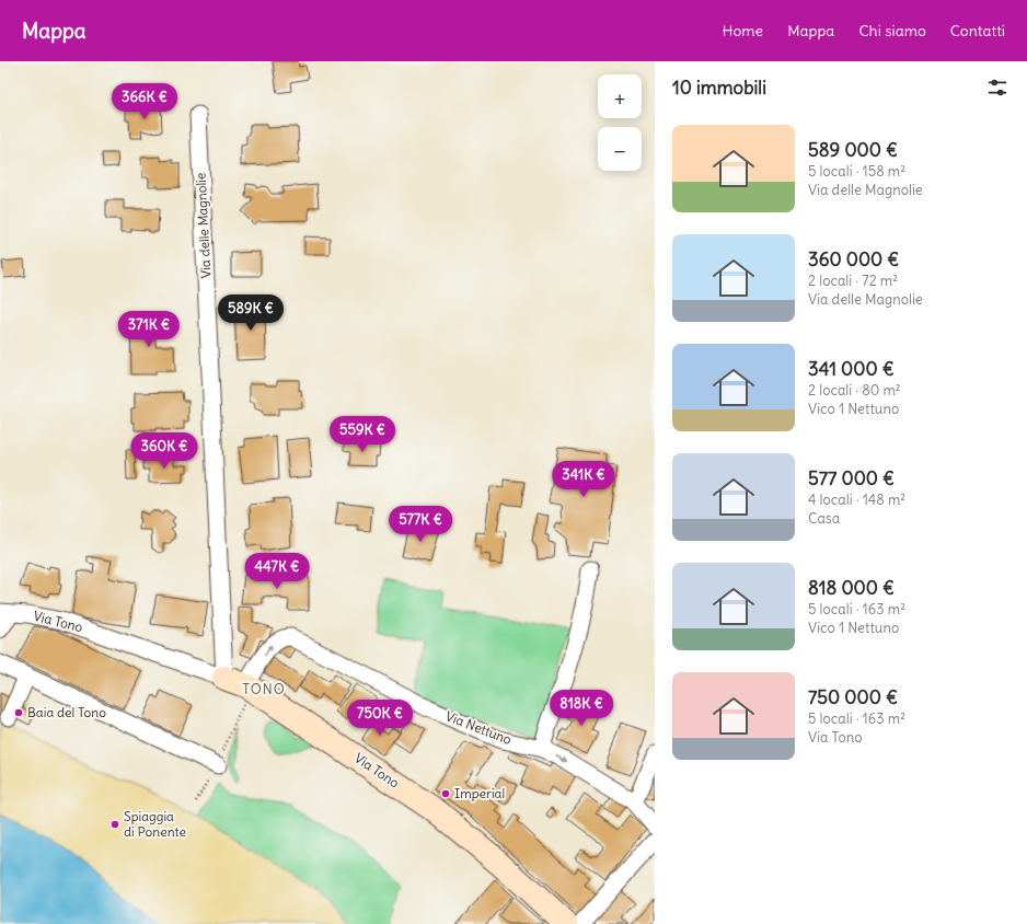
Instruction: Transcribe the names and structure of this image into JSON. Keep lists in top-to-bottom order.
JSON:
{
  "streets": {
    "street": ["Via delle Magnolie", "Via Tono", "Via Nettuno"]
  },
  "crossings": [
    ["Via delle Magnolie", "Via Tono"],
    ["Via delle Magnolie", "Via Nettuno"],
    ["Via Tono", "Via Nettuno"]
  ],
  "one_way": ["Via Nettuno"],
  "districts": ["TONO"],
  "places": ["Baia del Tono", "Imperial", "Spiaggia di Ponente"],
  "page": {
    "header": "Mappa",
    "nav": [
      "Home",
      "Mappa",
      "Chi siamo",
      "Contatti"
    ],
    "heading": "10 immobili",
    "map_buttons": ["+", "−"],
    "price": [
      "366K €",
      "589K €",
      "371K €",
      "559K €",
      "360K €",
      "341K €",
      "577K €",
      "447K €",
      "818K €",
      "750K €"
    ],
    "list": [
      {
        "name": "589 000 €",
        "note": "5 locali · 158 m² · Via delle Magnolie"
      },
      {
        "name": "360 000 €",
        "note": "2 locali · 72 m² · Via delle Magnolie"
      },
      {
        "name": "341 000 €",
        "note": "2 locali · 80 m² · Vico 1 Nettuno"
      },
      {
        "name": "577 000 €",
        "note": "4 locali · 148 m² · Casa"
      },
      {
        "name": "818 000 €",
        "note": "5 locali · 163 m² · Vico 1 Nettuno"
      },
      {
        "name": "750 000 €",
        "note": "5 locali · 163 m² · Via Tono"
      }
    ]
  }
}
